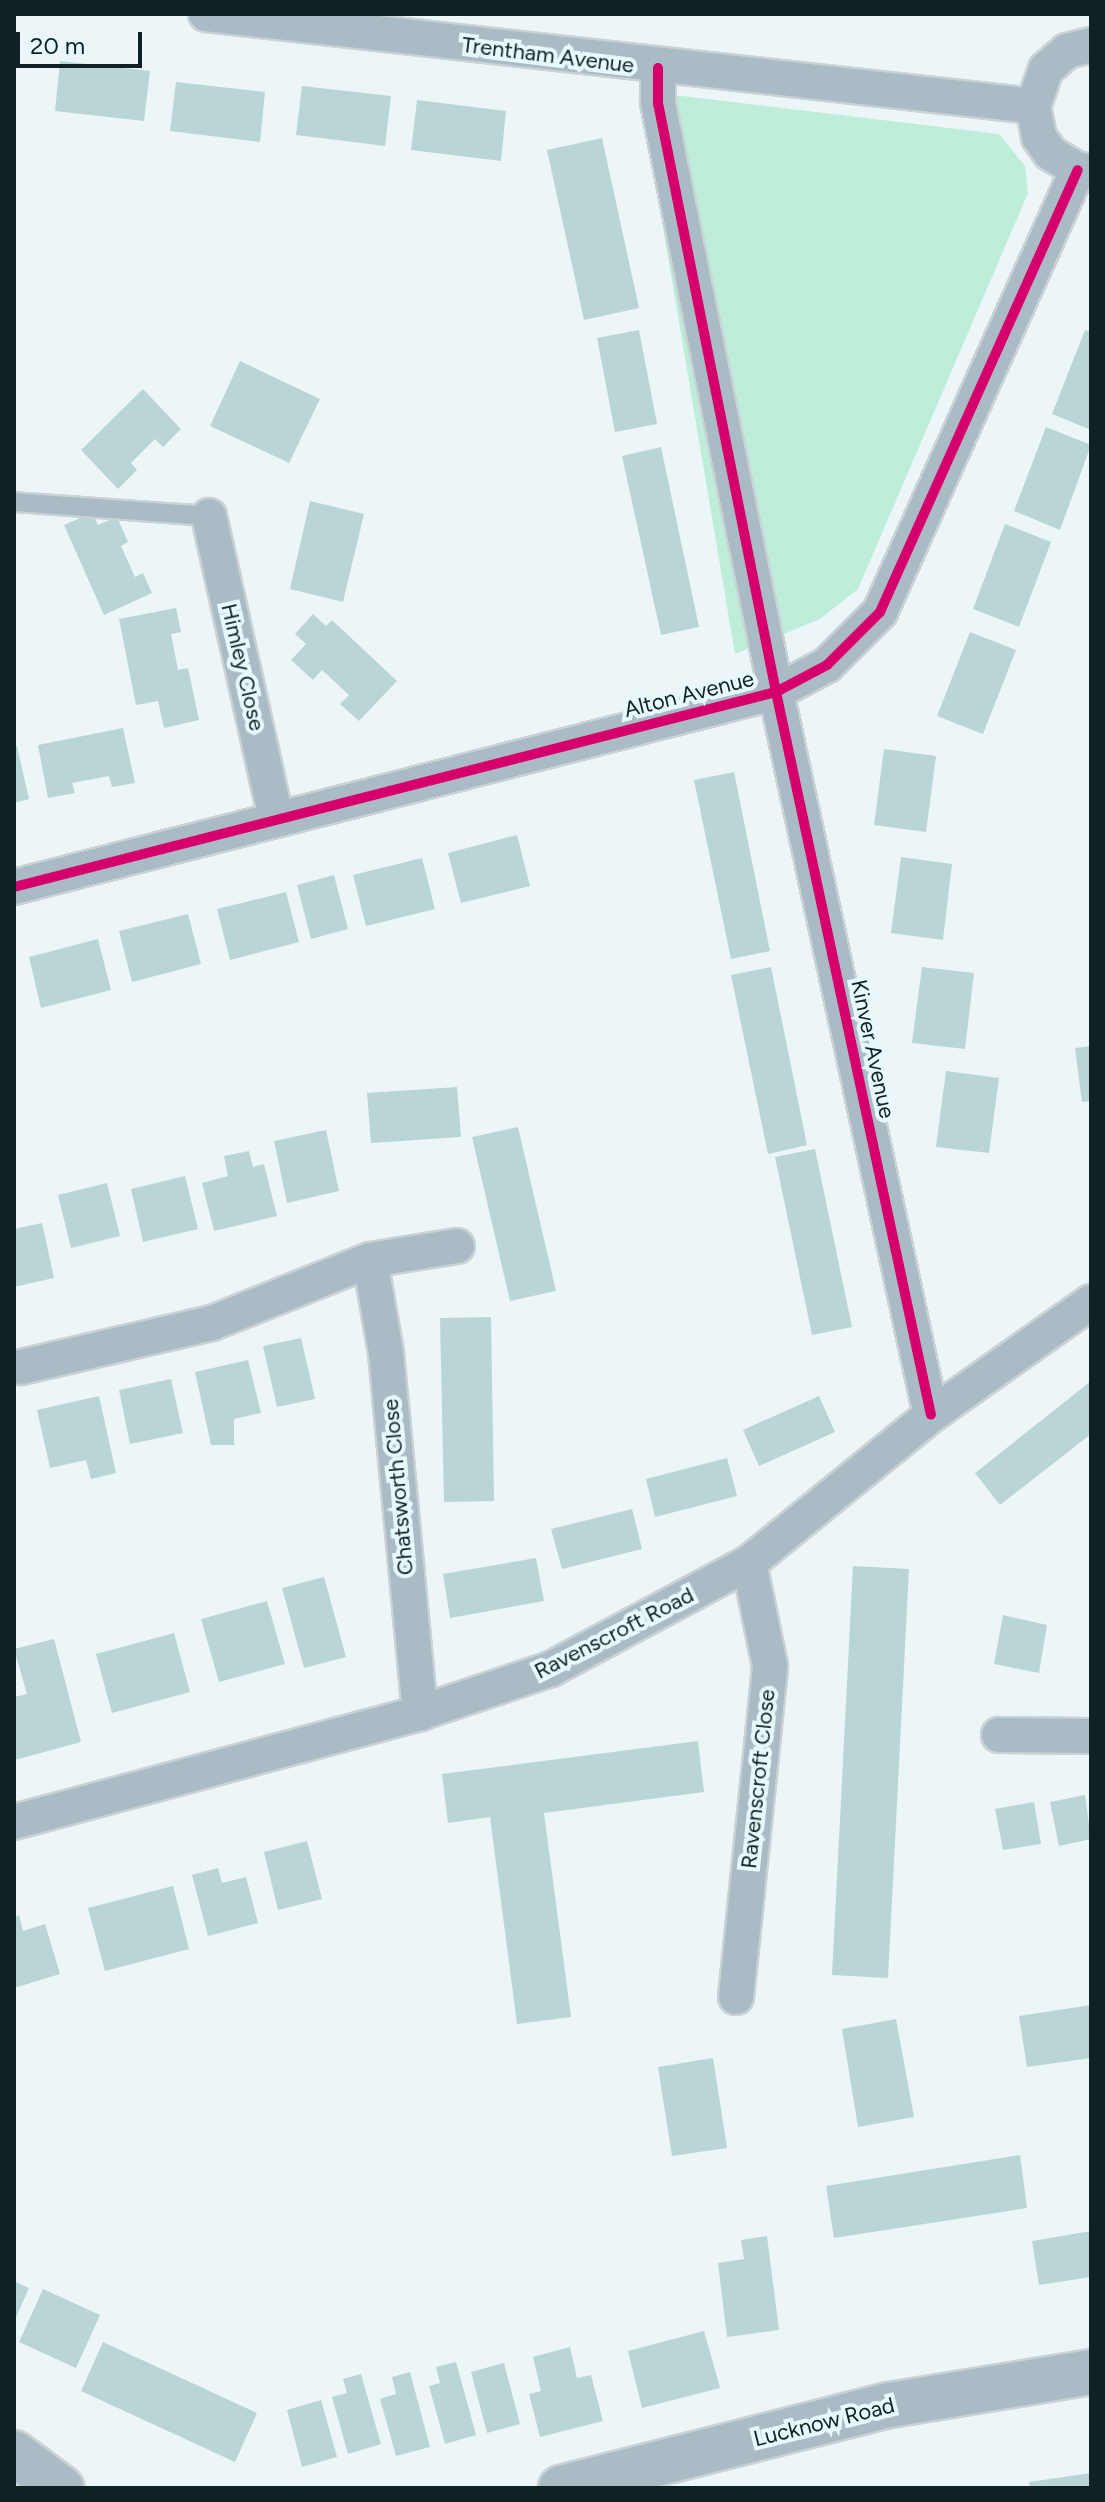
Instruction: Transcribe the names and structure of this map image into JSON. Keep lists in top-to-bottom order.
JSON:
{
  "streets": {
    "street": [
      "Trentham Avenue",
      "Himley Close",
      "Alton Avenue",
      "Kinver Avenue",
      "Chatsworth Close",
      "Ravenscroft Road",
      "Ravenscroft Close",
      "Lucknow Road"
    ]
  },
  "crossings": [
    ["Trentham Avenue", "Kinver Avenue"],
    ["Himley Close", "Alton Avenue"],
    ["Alton Avenue", "Kinver Avenue"],
    ["Kinver Avenue", "Ravenscroft Road"],
    ["Chatsworth Close", "Ravenscroft Road"],
    ["Ravenscroft Road", "Ravenscroft Close"]
  ],
  "scale_bar": "20 m"
}
